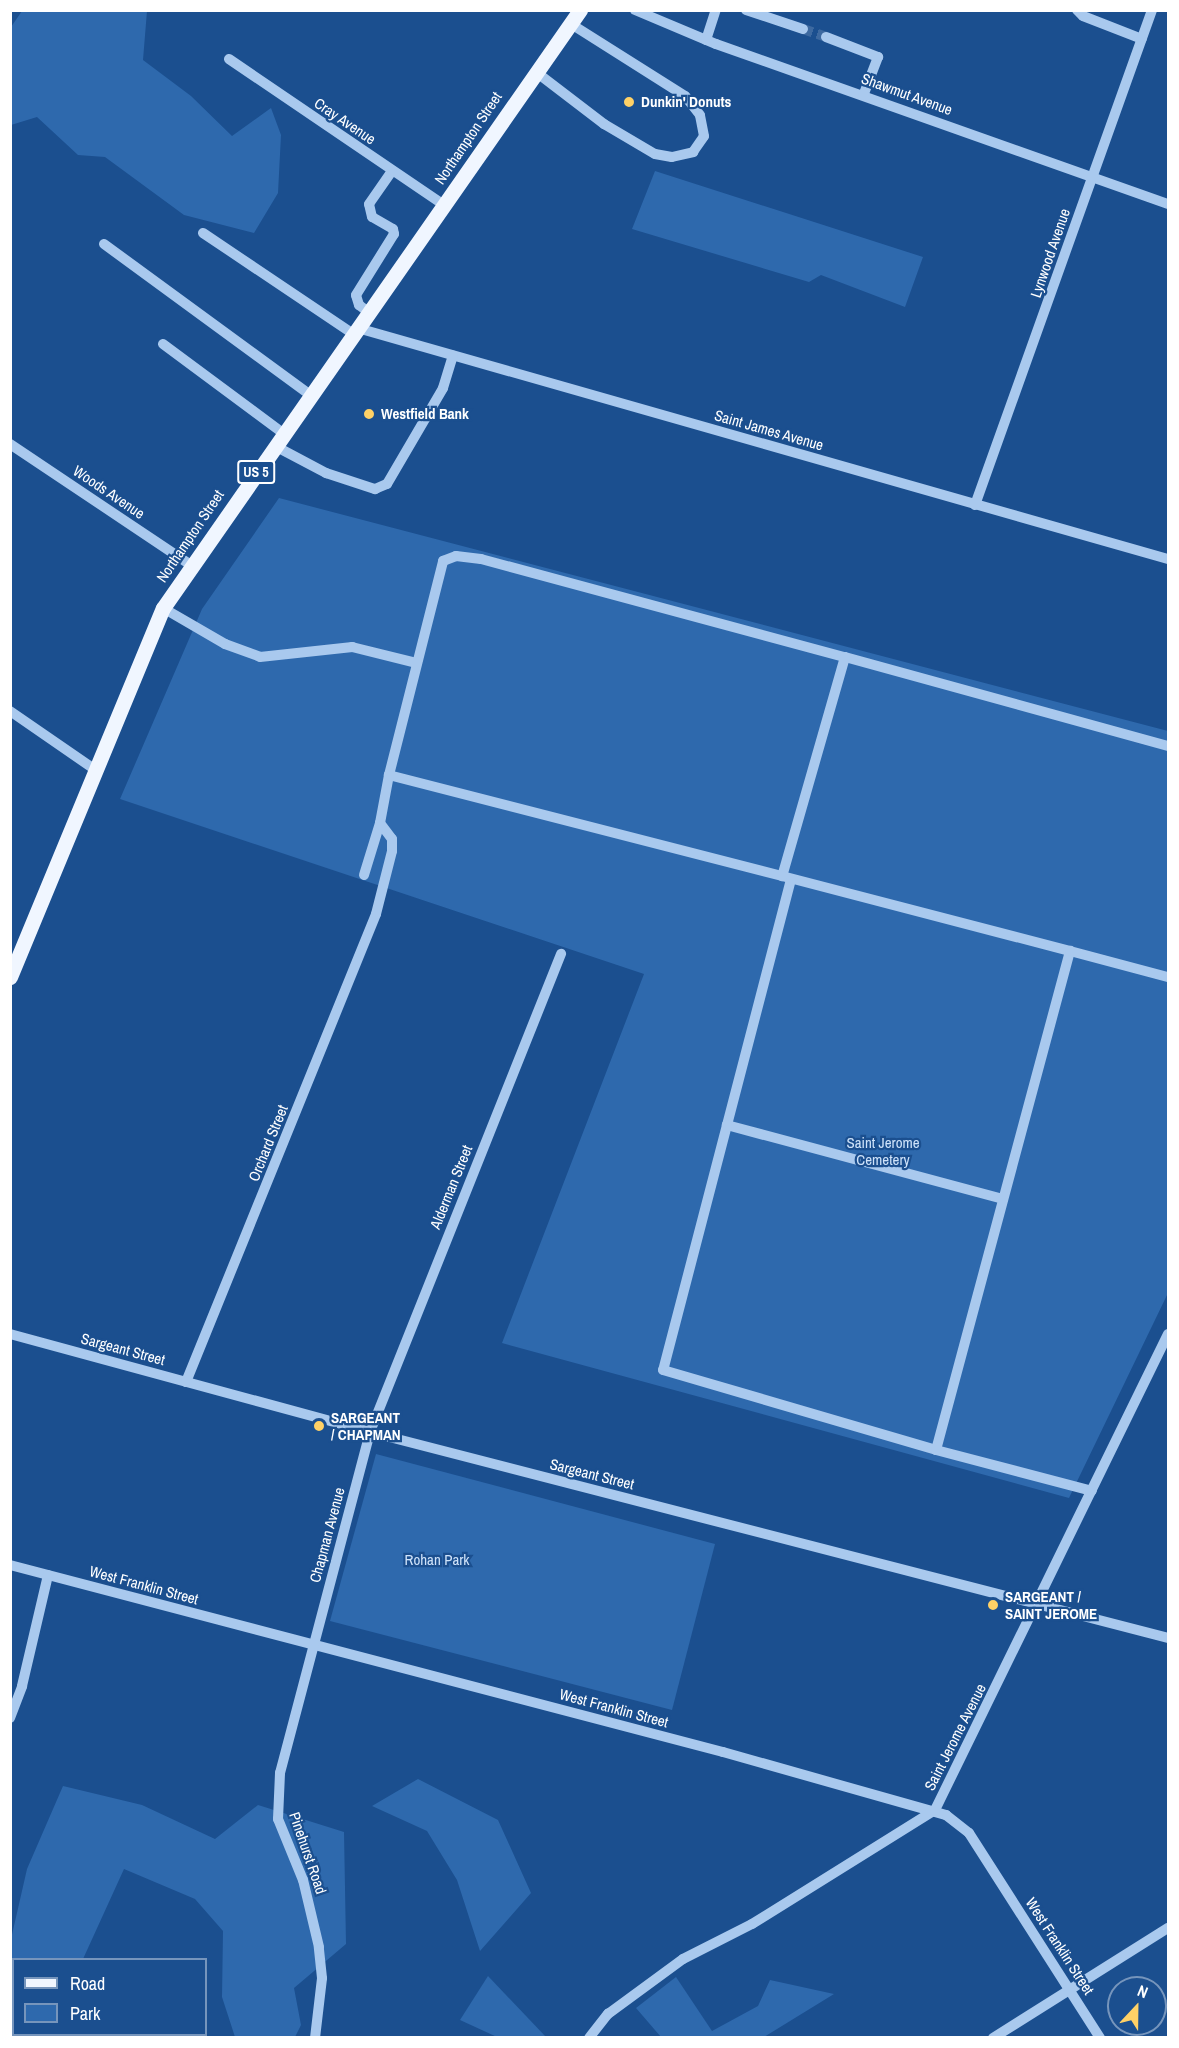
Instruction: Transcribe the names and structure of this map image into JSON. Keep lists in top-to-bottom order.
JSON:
{
  "streets": {
    "main road": ["Northampton Street", "US 5"],
    "street": [
      "Shawmut Avenue",
      "Cray Avenue",
      "Lynwood Avenue",
      "Saint James Avenue",
      "Woods Avenue",
      "Orchard Street",
      "Alderman Street",
      "Sargeant Street",
      "Chapman Avenue",
      "West Franklin Street",
      "Saint Jerome Avenue",
      "Pinehurst Road"
    ]
  },
  "crossings": [
    ["Shawmut Avenue", "Lynwood Avenue"],
    ["Cray Avenue", "Northampton Street"],
    ["Northampton Street", "Saint James Avenue"],
    ["Northampton Street", "Woods Avenue"],
    ["Lynwood Avenue", "Saint James Avenue"],
    ["Orchard Street", "Sargeant Street"],
    ["Alderman Street", "Sargeant Street"],
    ["Alderman Street", "Chapman Avenue"],
    ["Sargeant Street", "Chapman Avenue"],
    ["Sargeant Street", "Saint Jerome Avenue"],
    ["Chapman Avenue", "West Franklin Street"],
    ["Chapman Avenue", "Pinehurst Road"],
    ["West Franklin Street", "Saint Jerome Avenue"],
    ["West Franklin Street", "Pinehurst Road"]
  ],
  "parks": ["Saint Jerome Cemetery", "Rohan Park"],
  "places": [
    "Dunkin' Donuts",
    "Westfield Bank",
    "SARGEANT / CHAPMAN",
    "SARGEANT / SAINT JEROME"
  ],
  "legend": ["Road", "Park"],
  "north": "top"
}
